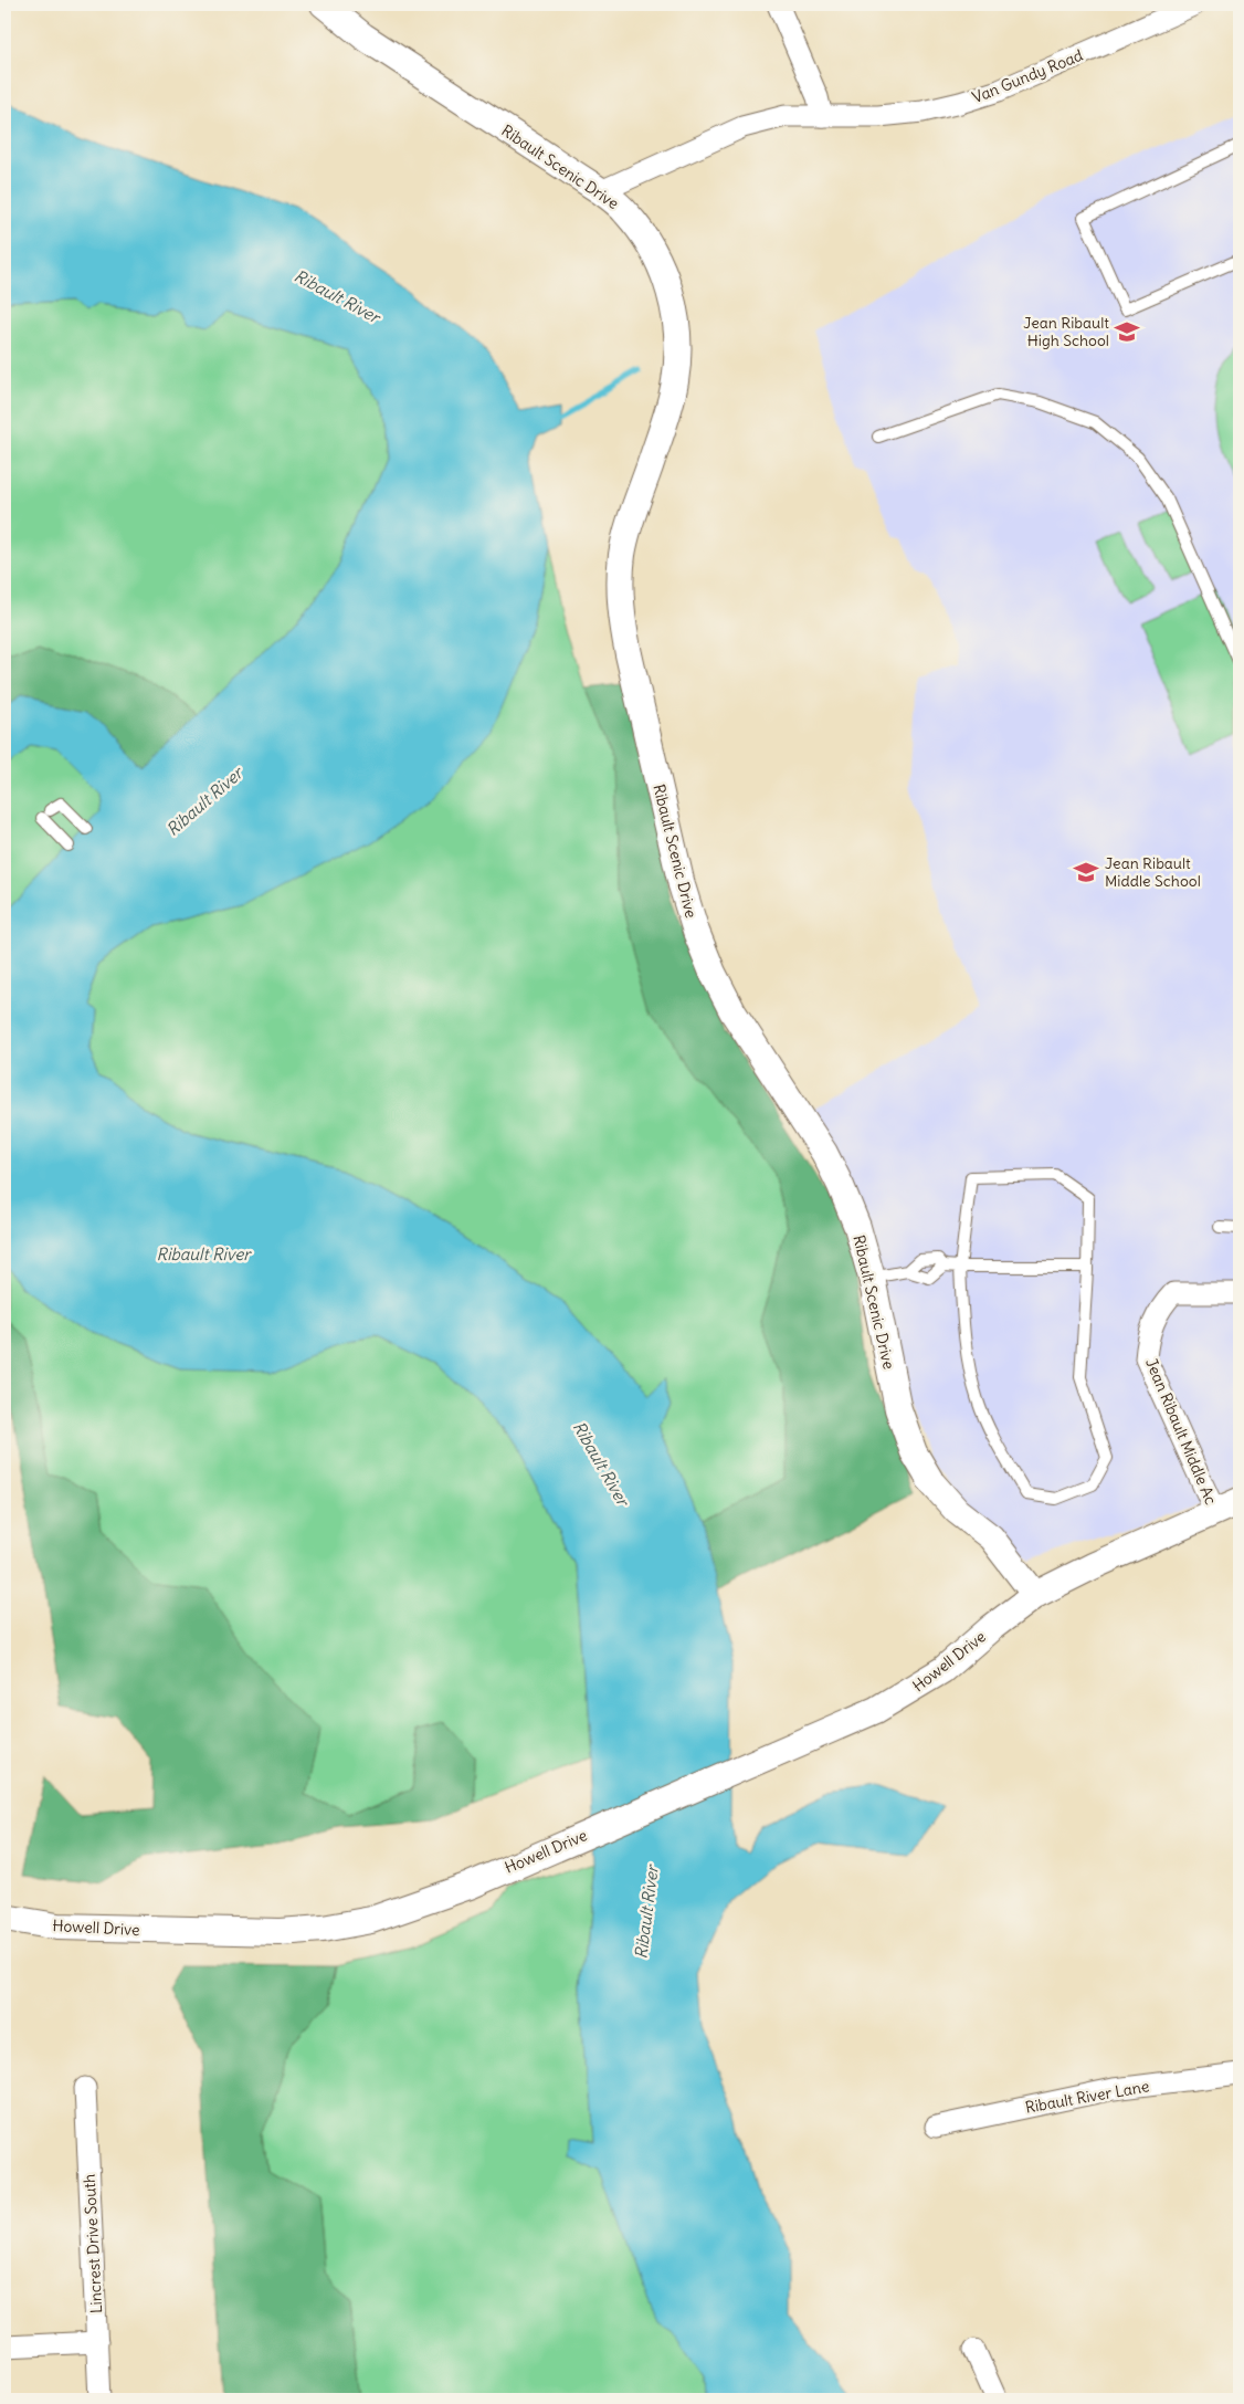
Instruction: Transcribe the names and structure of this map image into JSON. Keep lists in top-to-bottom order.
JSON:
{
  "streets": {
    "street": [
      "Van Gundy Road",
      "Ribault Scenic Drive",
      "Jean Ribault Middle Ac",
      "Howell Drive",
      "Ribault River Lane",
      "Lincrest Drive South"
    ]
  },
  "crossings": [
    ["Van Gundy Road", "Ribault Scenic Drive"],
    ["Ribault Scenic Drive", "Howell Drive"]
  ],
  "water": ["Ribault River"],
  "places": {
    "school or university": ["Jean Ribault High School", "Jean Ribault Middle School"]
  }
}
